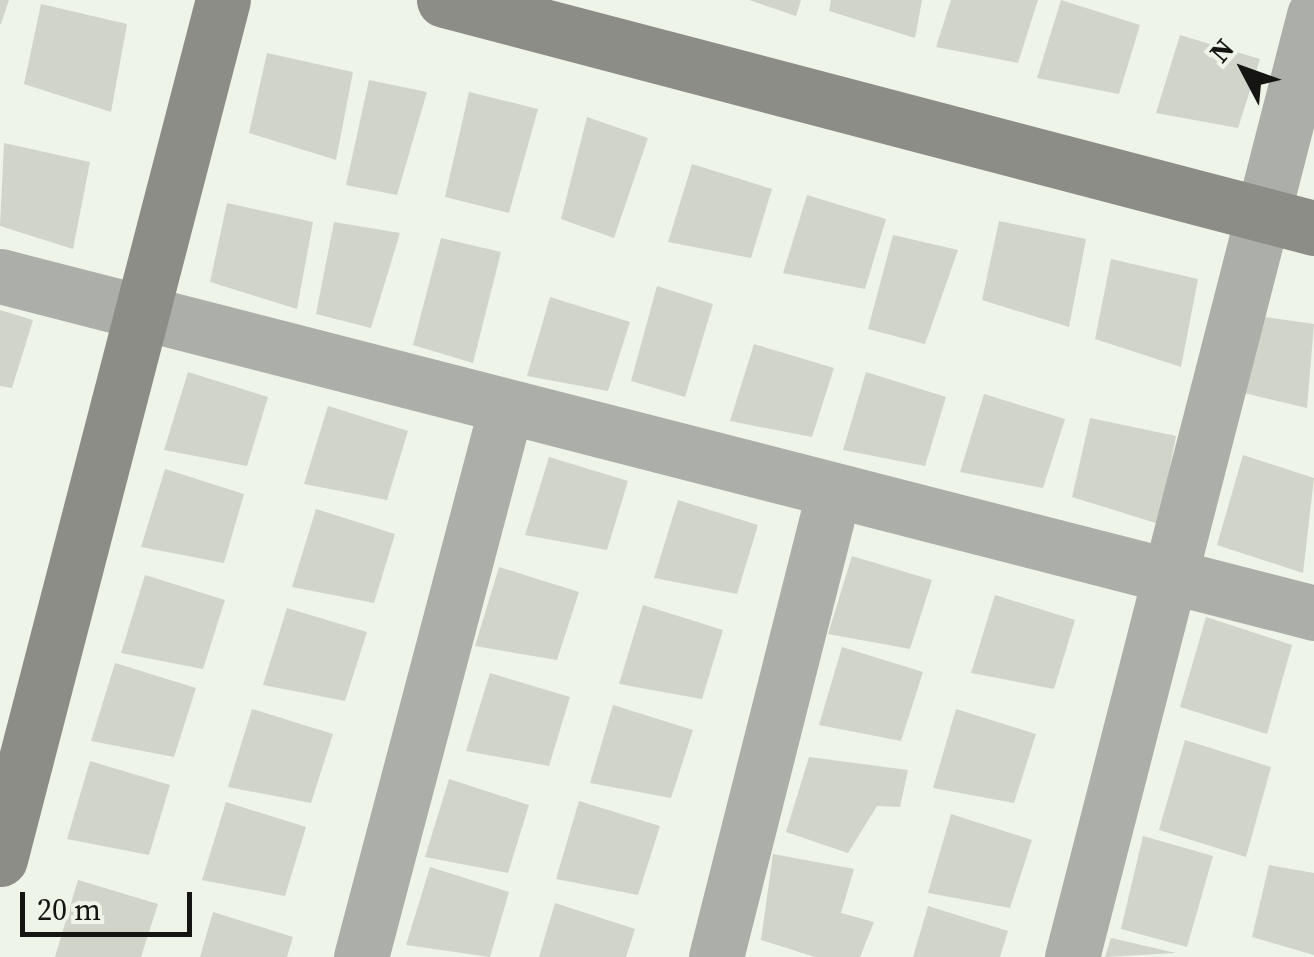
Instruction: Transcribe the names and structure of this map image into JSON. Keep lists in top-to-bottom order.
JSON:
{
  "scale_bar": "20 m",
  "north": "top left"
}
